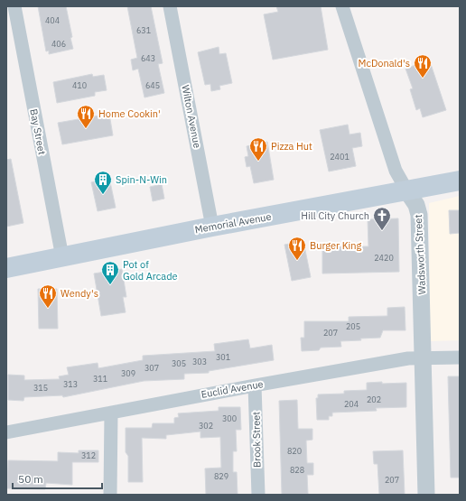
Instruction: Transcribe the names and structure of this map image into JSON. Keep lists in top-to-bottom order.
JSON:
{
  "streets": {
    "main road": ["Memorial Avenue"],
    "street": [
      "Wilton Avenue",
      "Bay Street",
      "Wadsworth Street",
      "Euclid Avenue",
      "Brook Street"
    ]
  },
  "crossings": [
    ["Wilton Avenue", "Memorial Avenue"],
    ["Bay Street", "Memorial Avenue"],
    ["Memorial Avenue", "Wadsworth Street"],
    ["Wadsworth Street", "Euclid Avenue"],
    ["Euclid Avenue", "Brook Street"]
  ],
  "places": {
    "restaurant": [
      "McDonald's",
      "Home Cookin'",
      "Pizza Hut",
      "Burger King",
      "Wendy's"
    ],
    "building": ["Spin-N-Win", "Pot of Gold Arcade"],
    "church": ["Hill City Church"]
  },
  "house_numbers": [
    "404",
    "631",
    "406",
    "643",
    "410",
    "645",
    "2401",
    "2420",
    "205",
    "207",
    "301",
    "303",
    "305",
    "307",
    "309",
    "311",
    "313",
    "315",
    "202",
    "204",
    "300",
    "302",
    "820",
    "312",
    "828",
    "829",
    "207"
  ],
  "scale_bar": "50 m"
}
